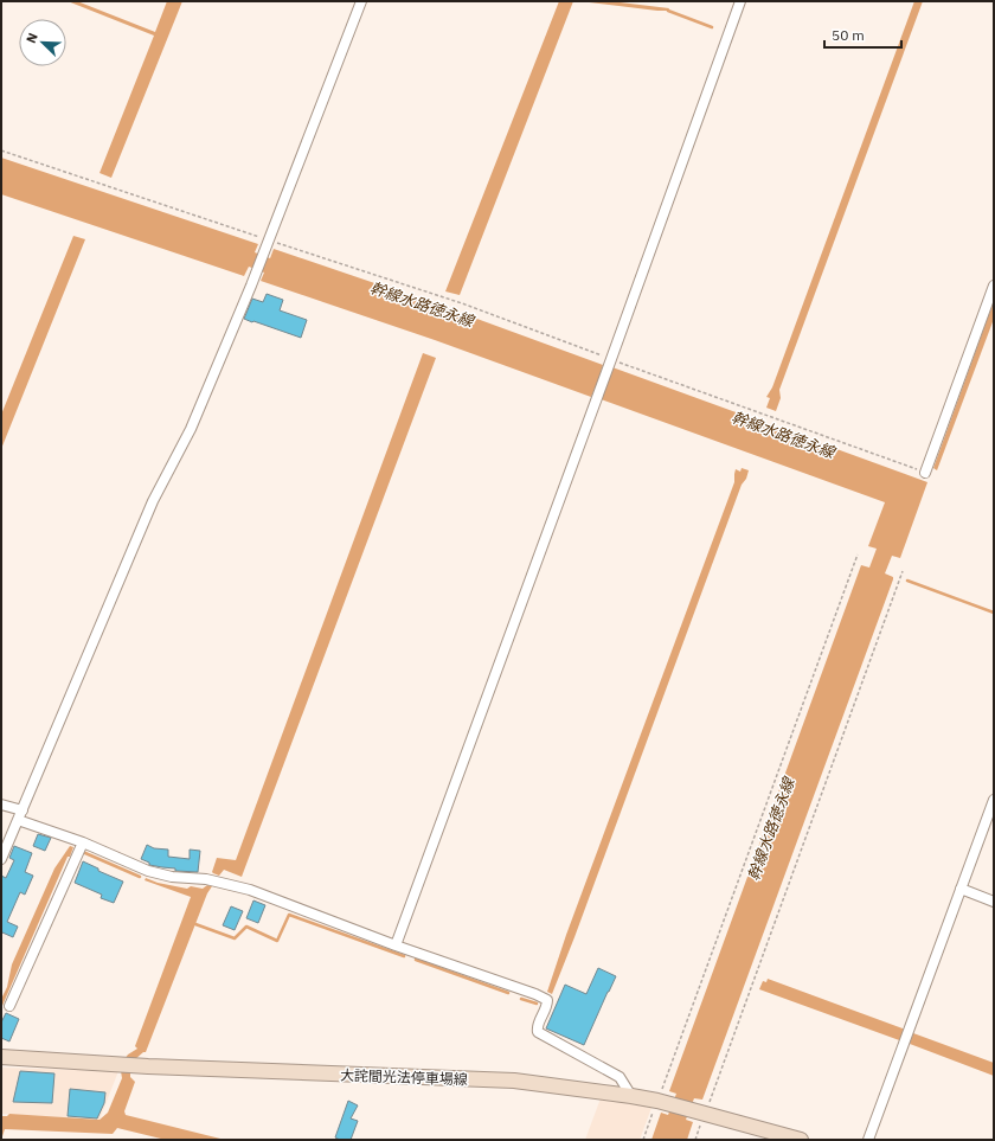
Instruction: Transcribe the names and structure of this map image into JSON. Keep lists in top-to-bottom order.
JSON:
{
  "streets": {
    "main road": ["大詫間光法停車場線"]
  },
  "water": ["幹線水路徳永線"],
  "scale_bar": "50 m",
  "north": "top left"
}
